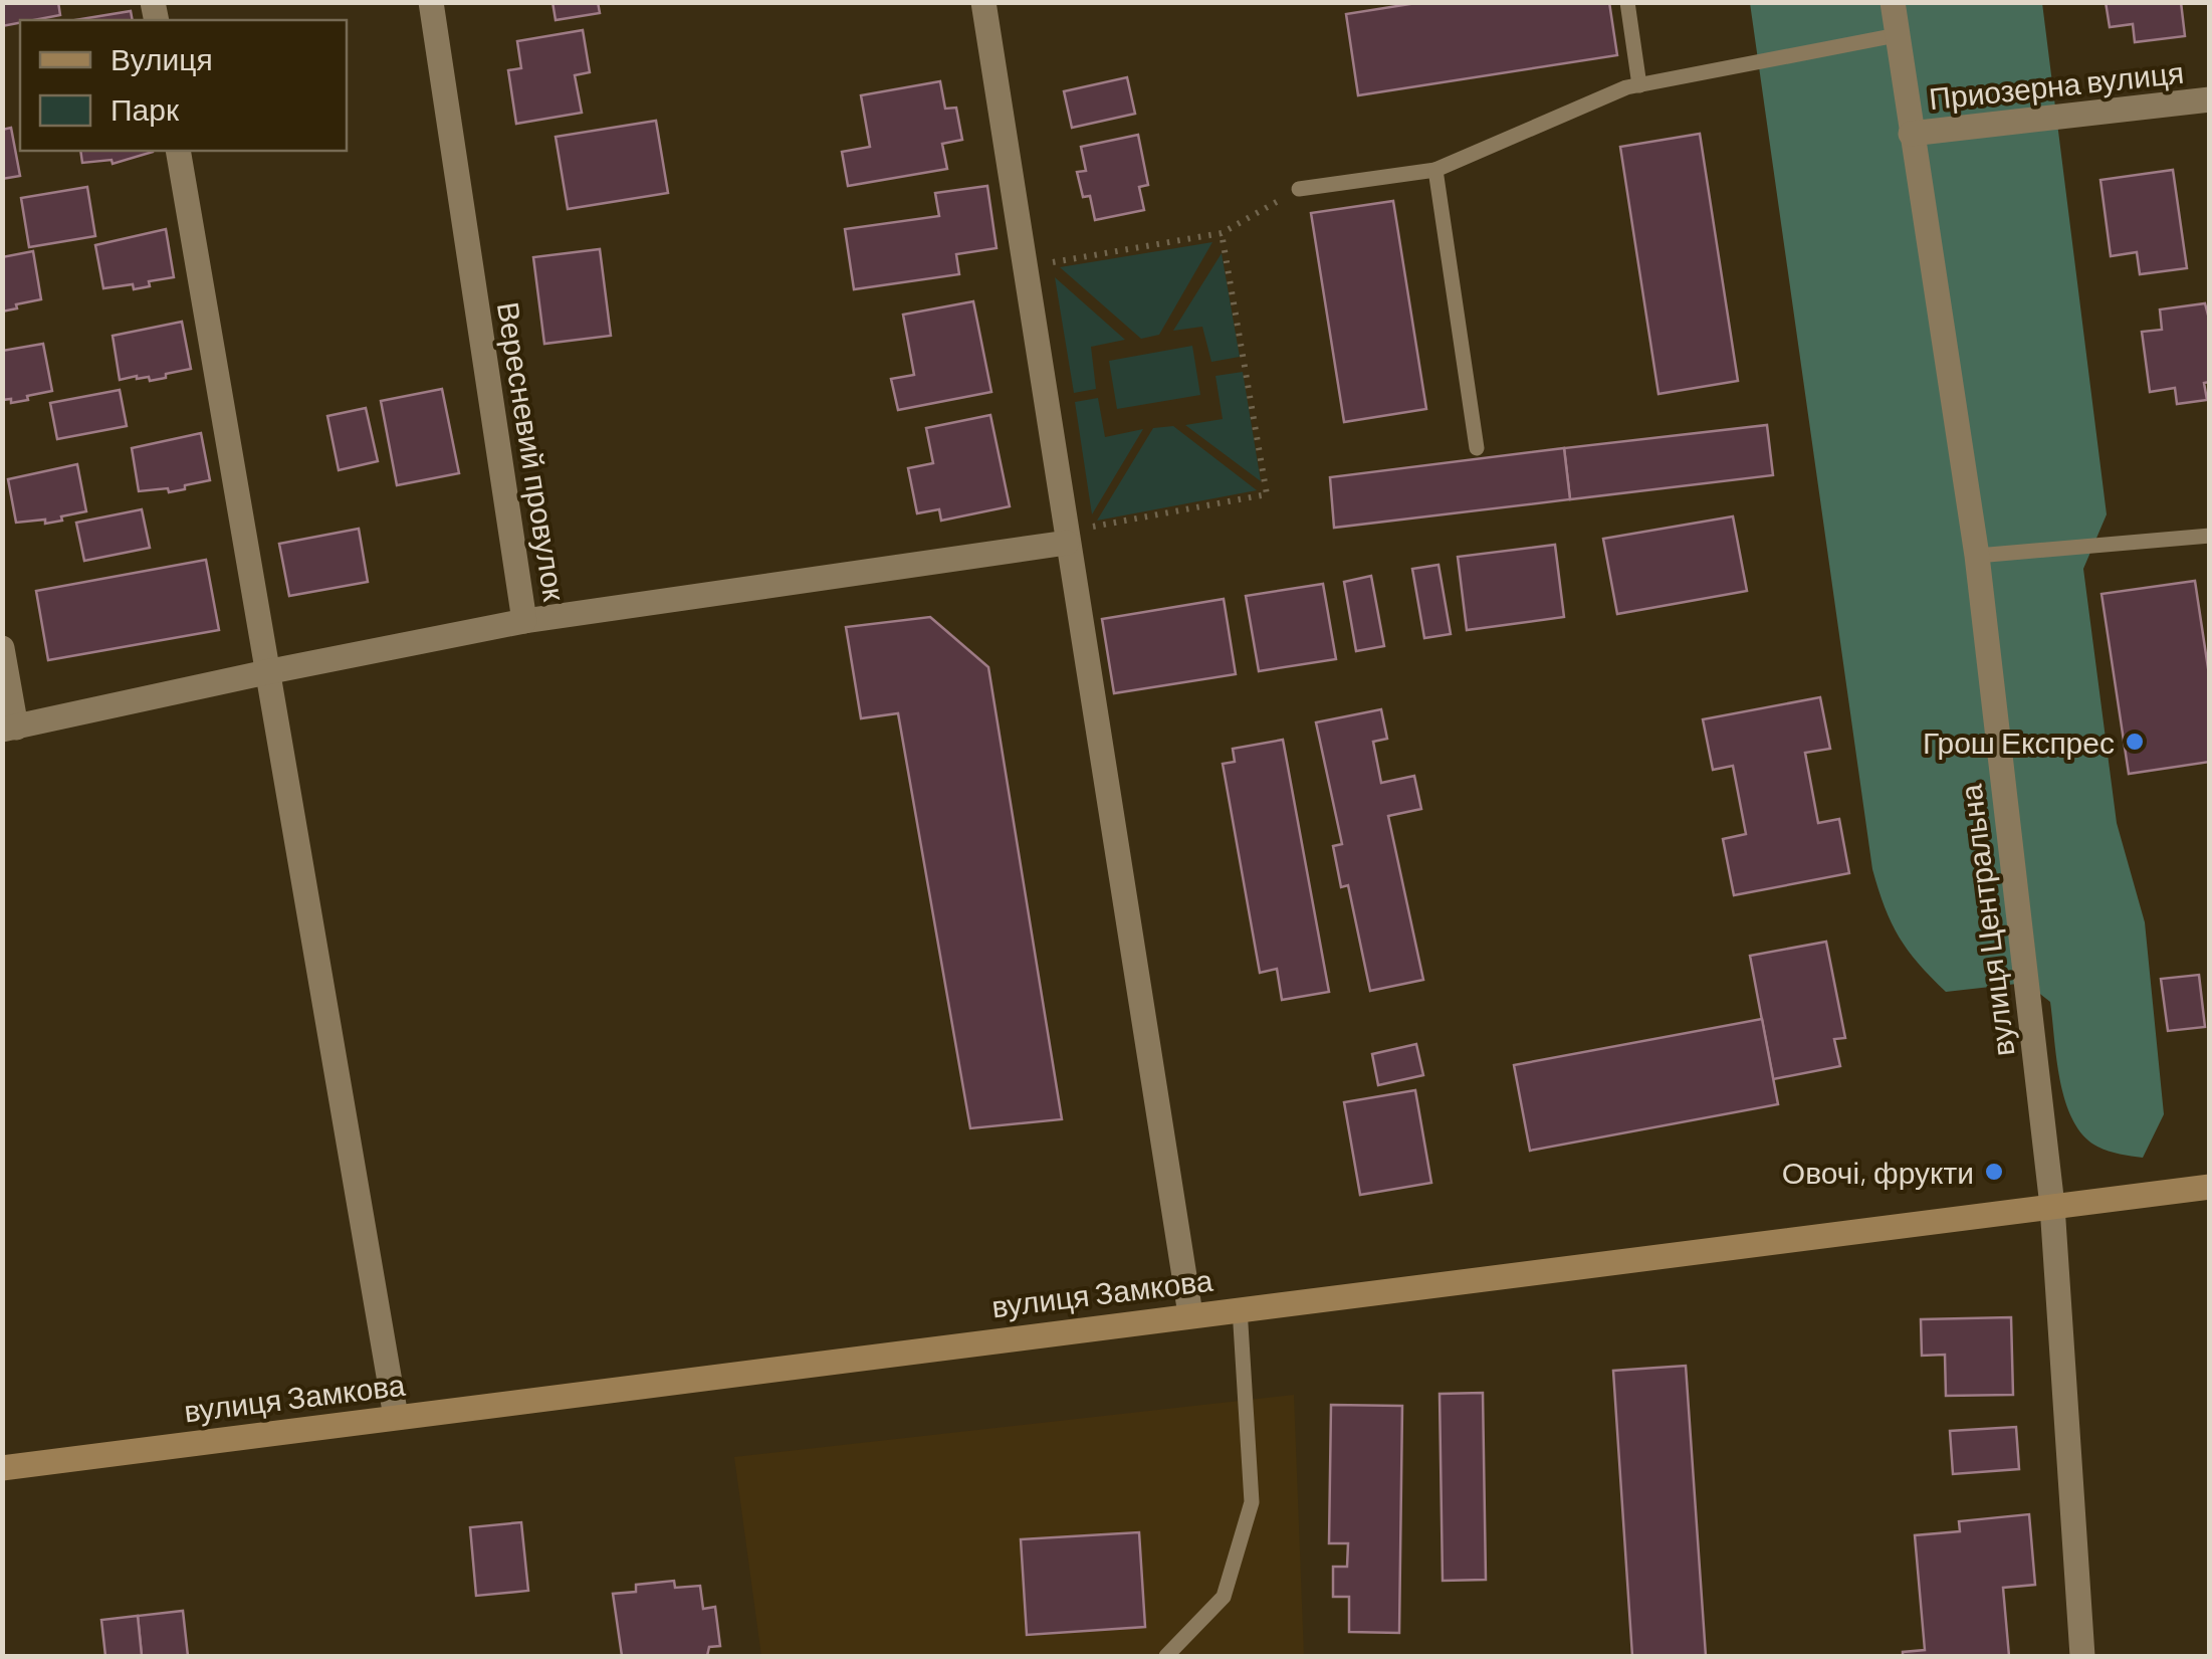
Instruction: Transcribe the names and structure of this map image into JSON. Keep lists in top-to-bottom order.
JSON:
{
  "streets": {
    "street": [
      "Приозерна вулиця",
      "Вересневий провулок",
      "вулиця Центральна",
      "вулиця Замкова"
    ]
  },
  "crossings": [
    ["Приозерна вулиця", "вулиця Центральна"],
    ["вулиця Центральна", "вулиця Замкова"]
  ],
  "places": ["Грош Експрес", "Овочі, фрукти"],
  "legend": ["Вулиця", "Парк"]
}
